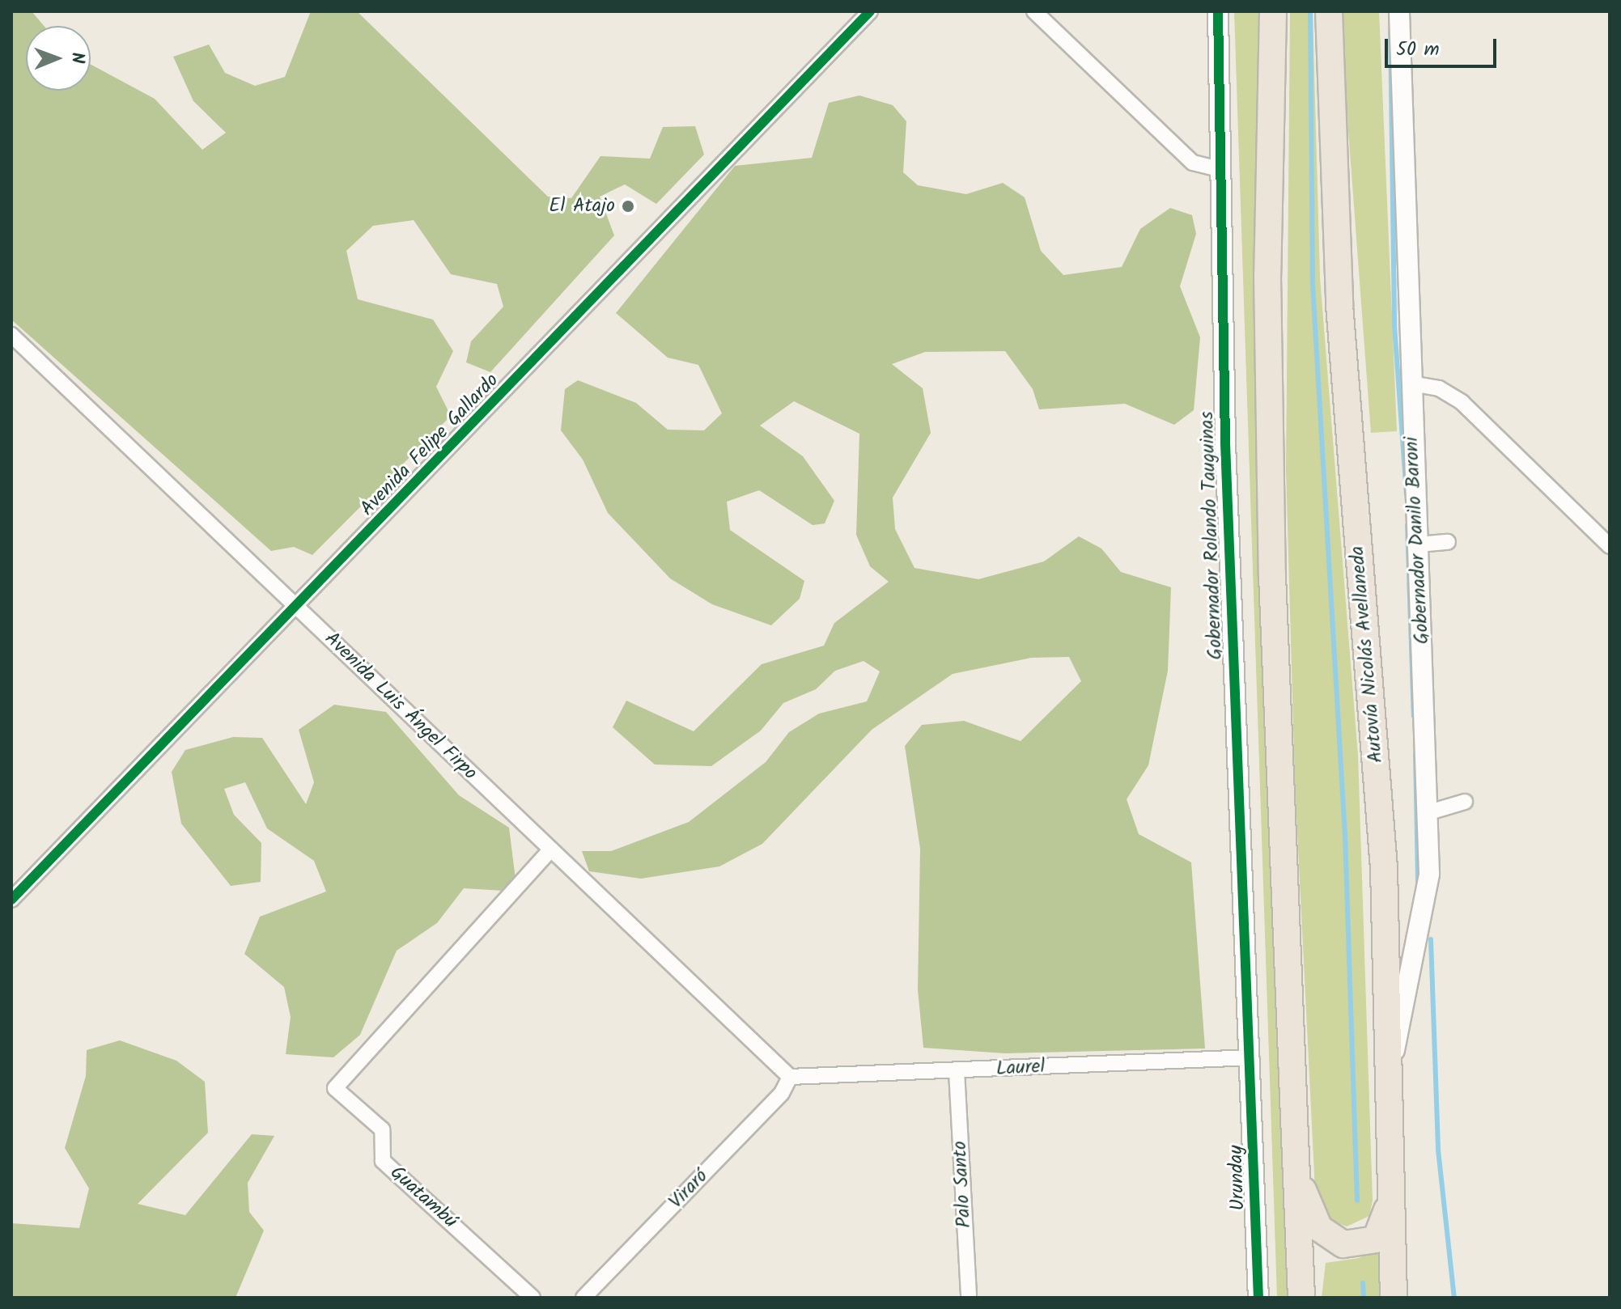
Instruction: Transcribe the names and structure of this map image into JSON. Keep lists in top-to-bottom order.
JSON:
{
  "streets": {
    "highway": ["Autovía Nicolás Avellaneda"],
    "street": [
      "Avenida Felipe Gallardo",
      "Gobernador Rolando Tauguinas",
      "Gobernador Danilo Baroni",
      "Avenida Luis Ángel Firpo",
      "Laurel",
      "Urunday",
      "Palo Santo",
      "Viraró",
      "Guatambú"
    ]
  },
  "crossings": [
    ["Avenida Felipe Gallardo", "Avenida Luis Ángel Firpo"],
    ["Gobernador Rolando Tauguinas", "Laurel"],
    ["Gobernador Rolando Tauguinas", "Urunday"],
    ["Gobernador Danilo Baroni", "Autovía Nicolás Avellaneda"],
    ["Avenida Luis Ángel Firpo", "Laurel"],
    ["Avenida Luis Ángel Firpo", "Viraró"],
    ["Avenida Luis Ángel Firpo", "Guatambú"],
    ["Laurel", "Urunday"],
    ["Laurel", "Palo Santo"],
    ["Laurel", "Viraró"]
  ],
  "places": ["El Atajo"],
  "scale_bar": "50 m",
  "north": "right"
}
